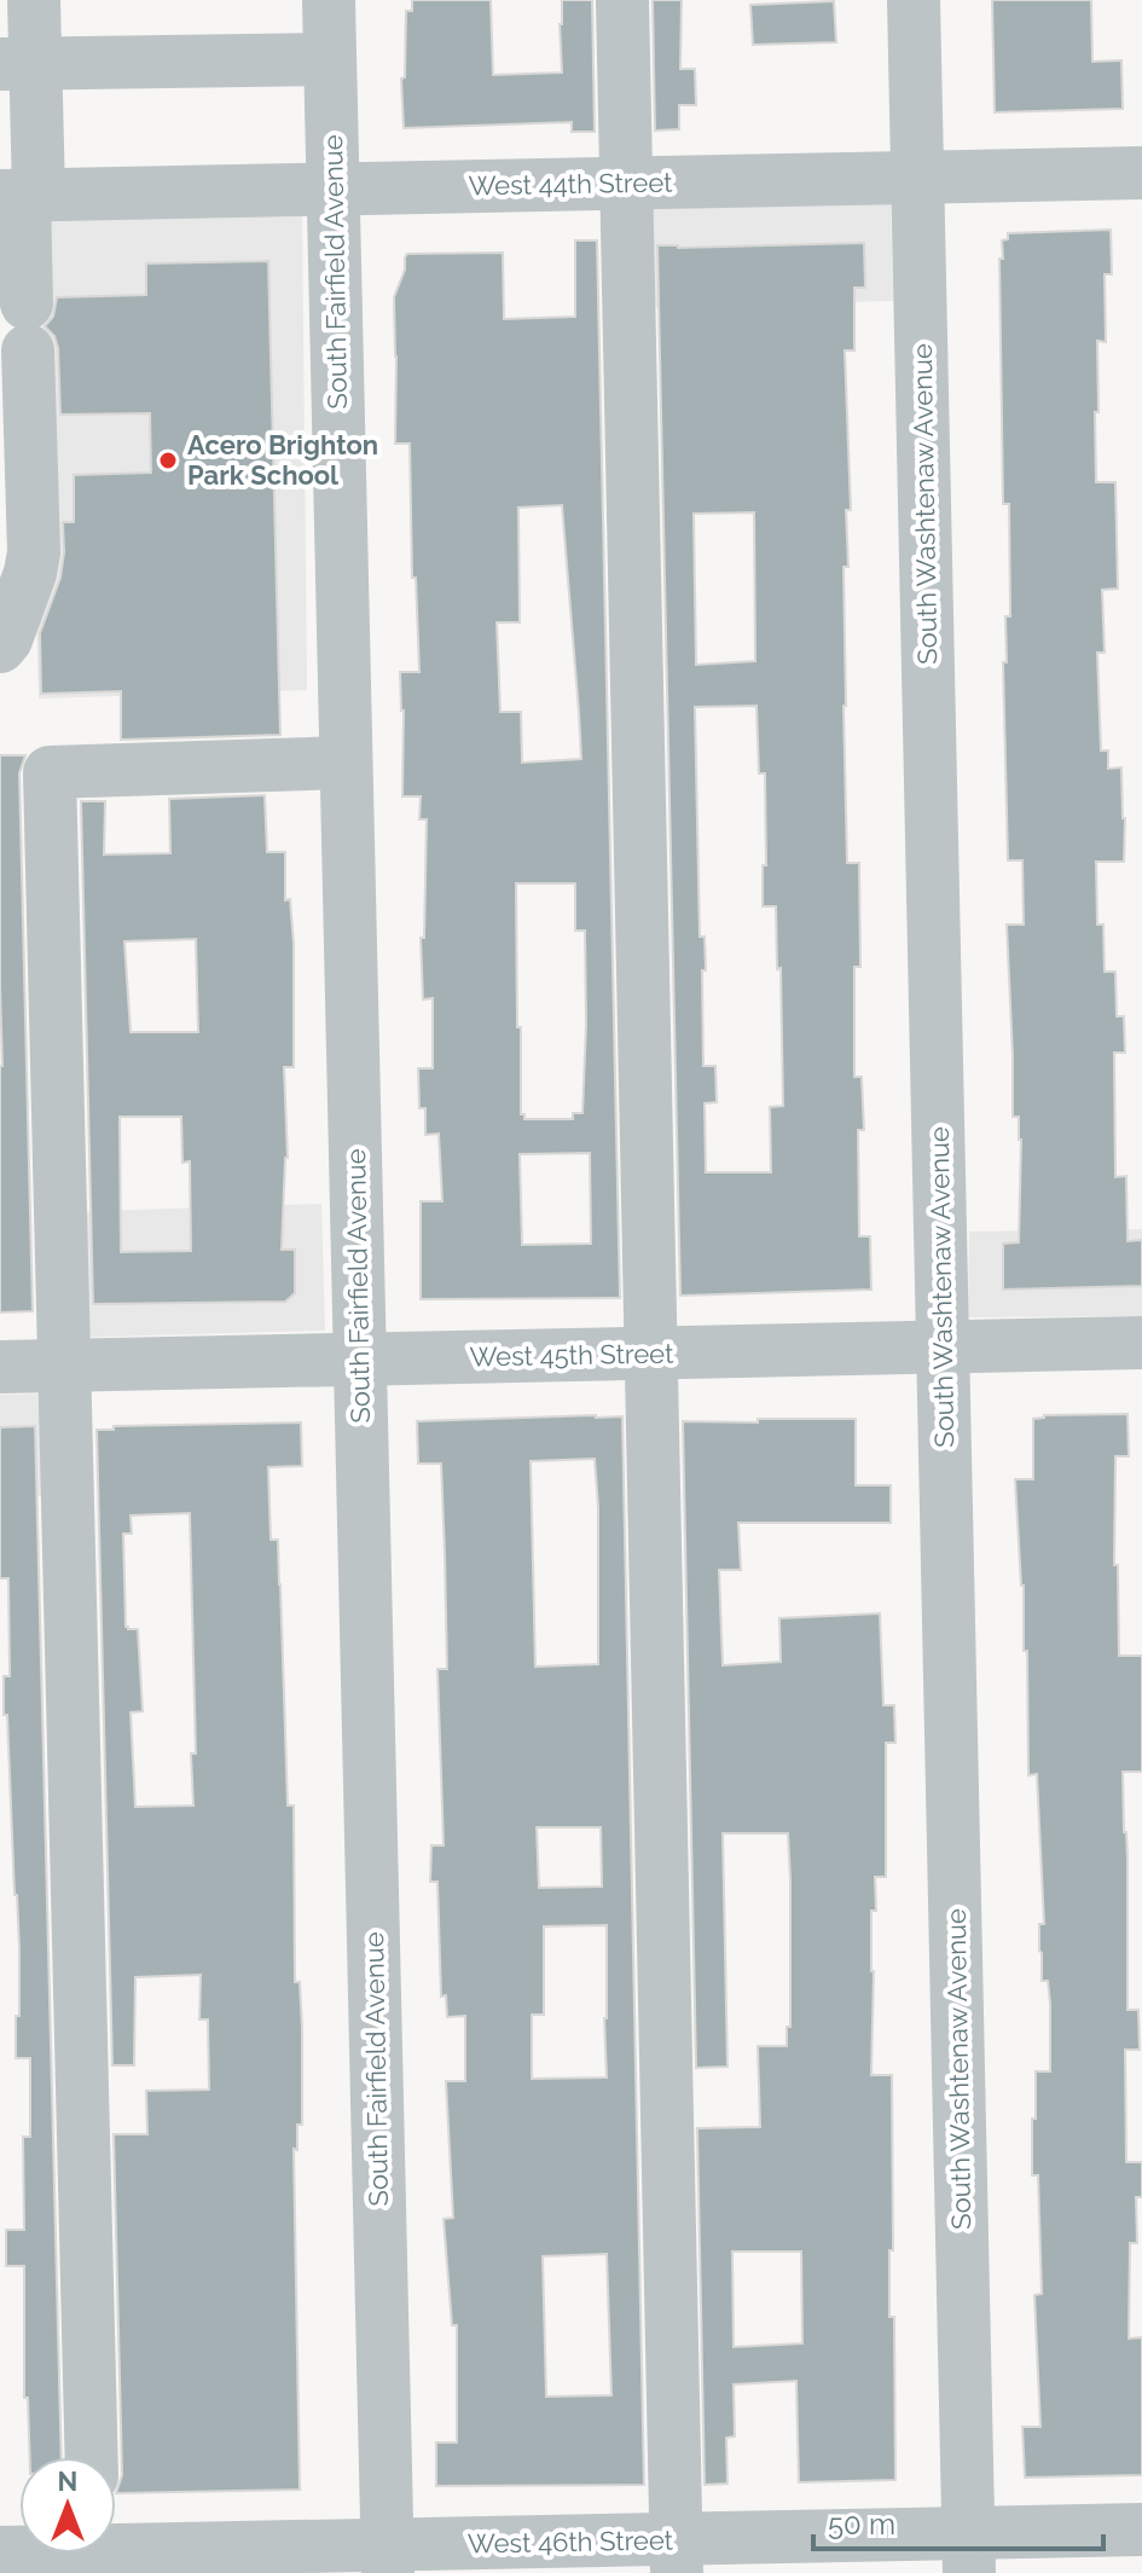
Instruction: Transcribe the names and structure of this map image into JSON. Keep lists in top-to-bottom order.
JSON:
{
  "streets": {
    "street": [
      "West 44th Street",
      "South Fairfield Avenue",
      "South Washtenaw Avenue",
      "West 45th Street",
      "West 46th Street"
    ]
  },
  "crossings": [
    ["West 44th Street", "South Fairfield Avenue"],
    ["West 44th Street", "South Washtenaw Avenue"],
    ["South Fairfield Avenue", "West 45th Street"],
    ["South Fairfield Avenue", "West 46th Street"],
    ["South Washtenaw Avenue", "West 45th Street"],
    ["South Washtenaw Avenue", "West 46th Street"]
  ],
  "places": ["Acero Brighton Park School"],
  "scale_bar": "50 m",
  "north": "top"
}
